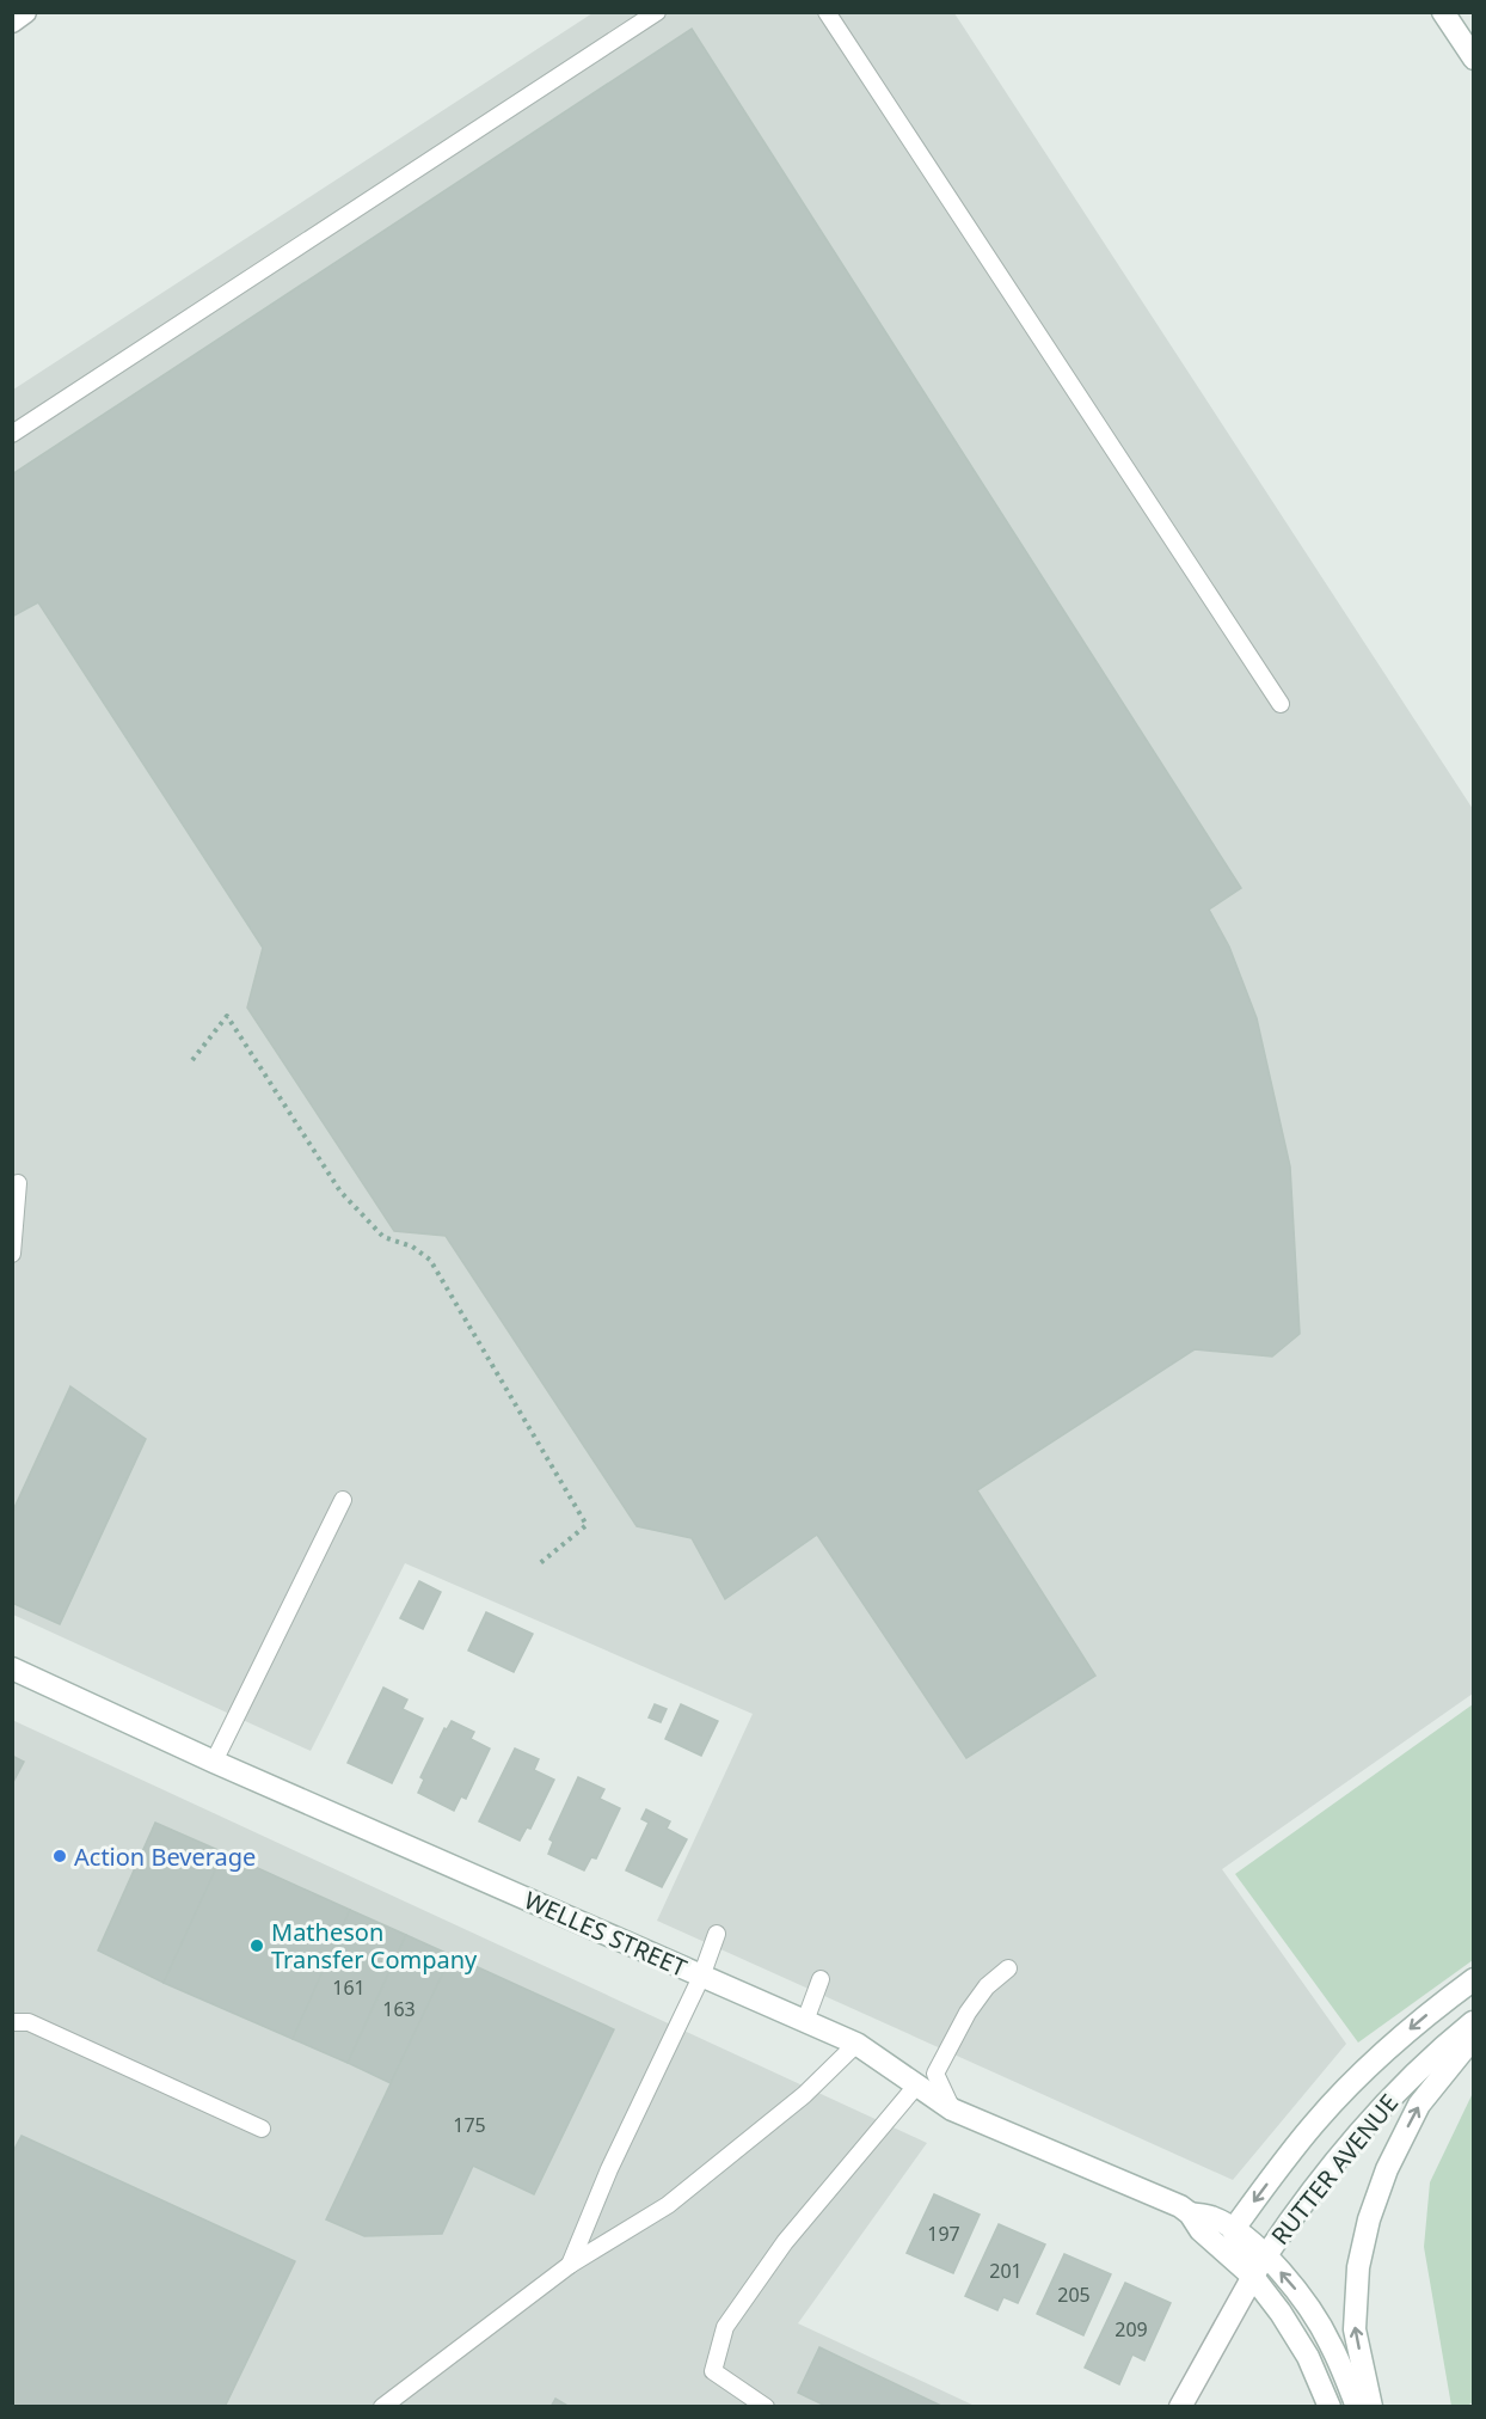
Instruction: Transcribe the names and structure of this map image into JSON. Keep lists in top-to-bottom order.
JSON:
{
  "streets": {
    "main road": ["WELLES STREET", "RUTTER AVENUE"]
  },
  "crossings": [
    ["WELLES STREET", "RUTTER AVENUE"]
  ],
  "places": ["Action Beverage", "Matheson Transfer Company"],
  "house_numbers": [
    "161",
    "163",
    "175",
    "197",
    "201",
    "205",
    "209"
  ]
}
